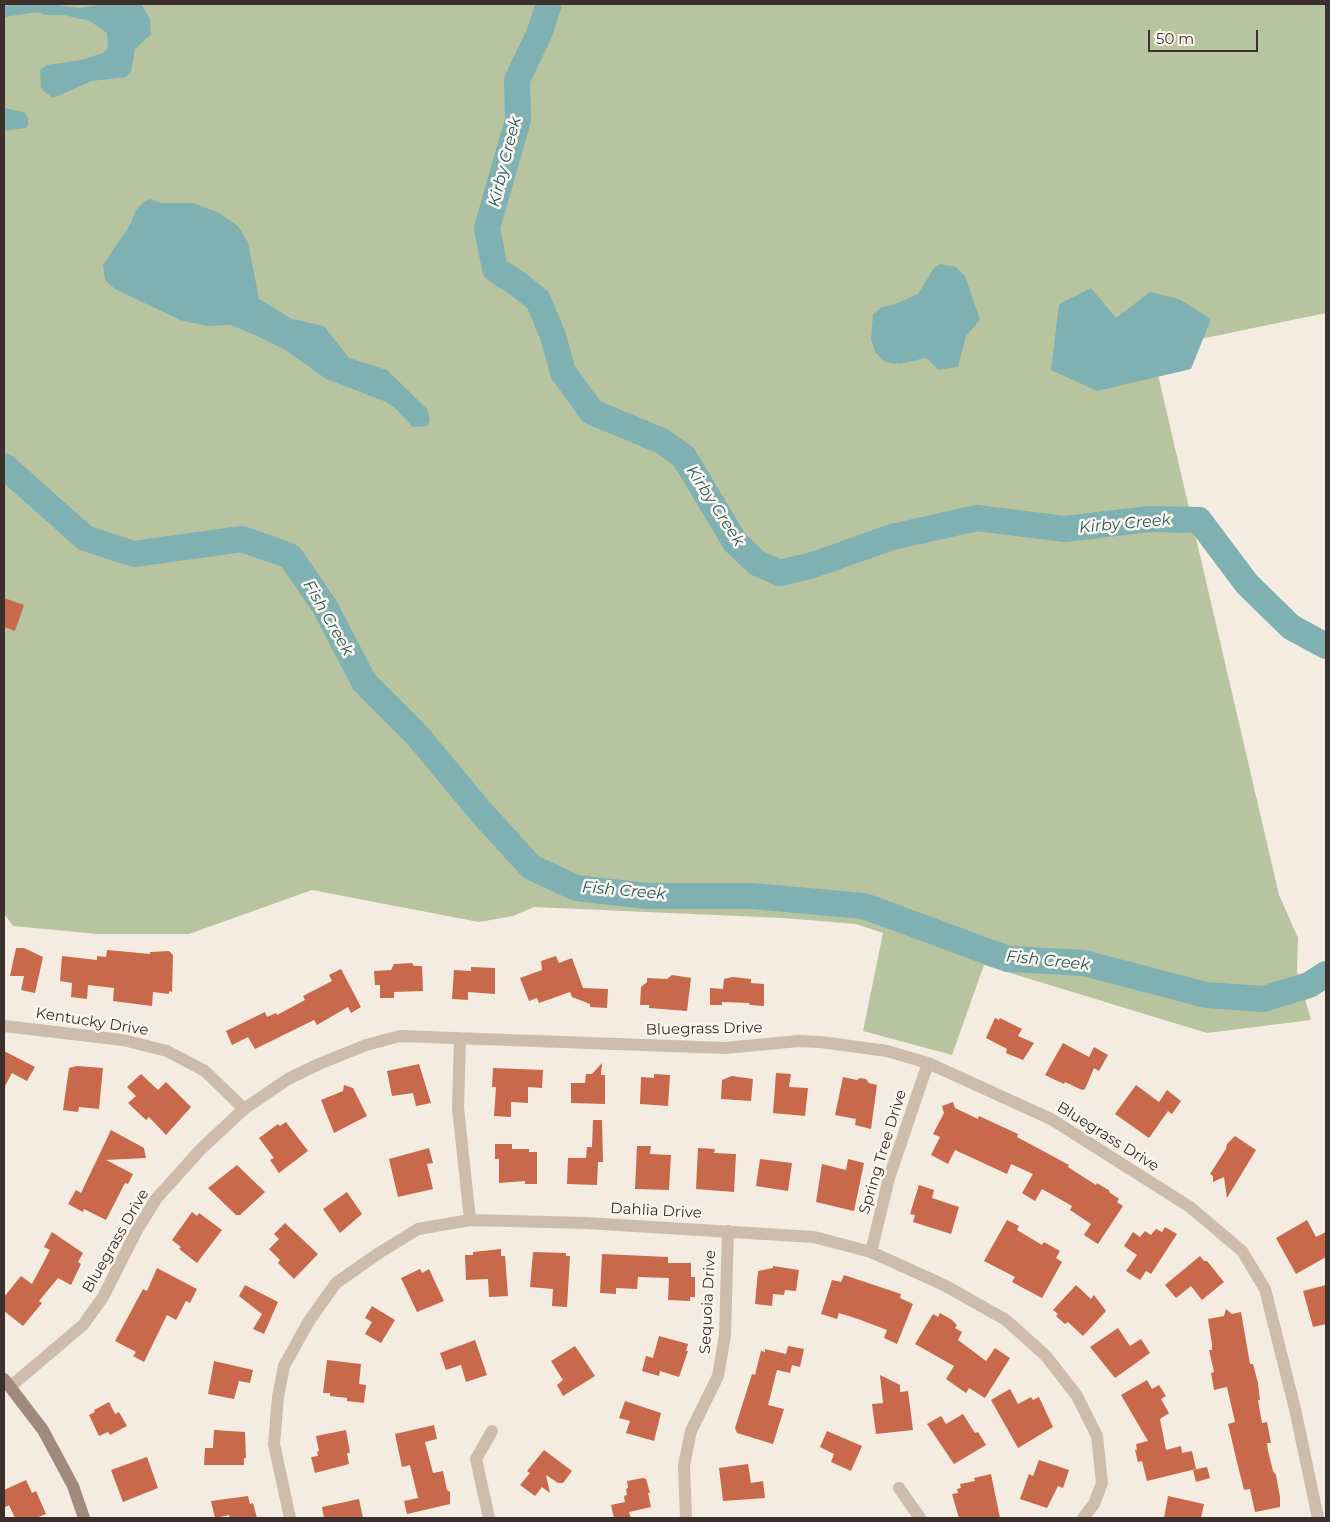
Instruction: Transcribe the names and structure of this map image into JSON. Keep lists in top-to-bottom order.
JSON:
{
  "streets": {
    "street": [
      "Kentucky Drive",
      "Bluegrass Drive",
      "Spring Tree Drive",
      "Dahlia Drive",
      "Sequoia Drive"
    ]
  },
  "crossings": [
    ["Kentucky Drive", "Bluegrass Drive"],
    ["Bluegrass Drive", "Spring Tree Drive"],
    ["Spring Tree Drive", "Dahlia Drive"],
    ["Dahlia Drive", "Sequoia Drive"]
  ],
  "water": ["Kirby Creek", "Fish Creek"],
  "scale_bar": "50 m"
}
